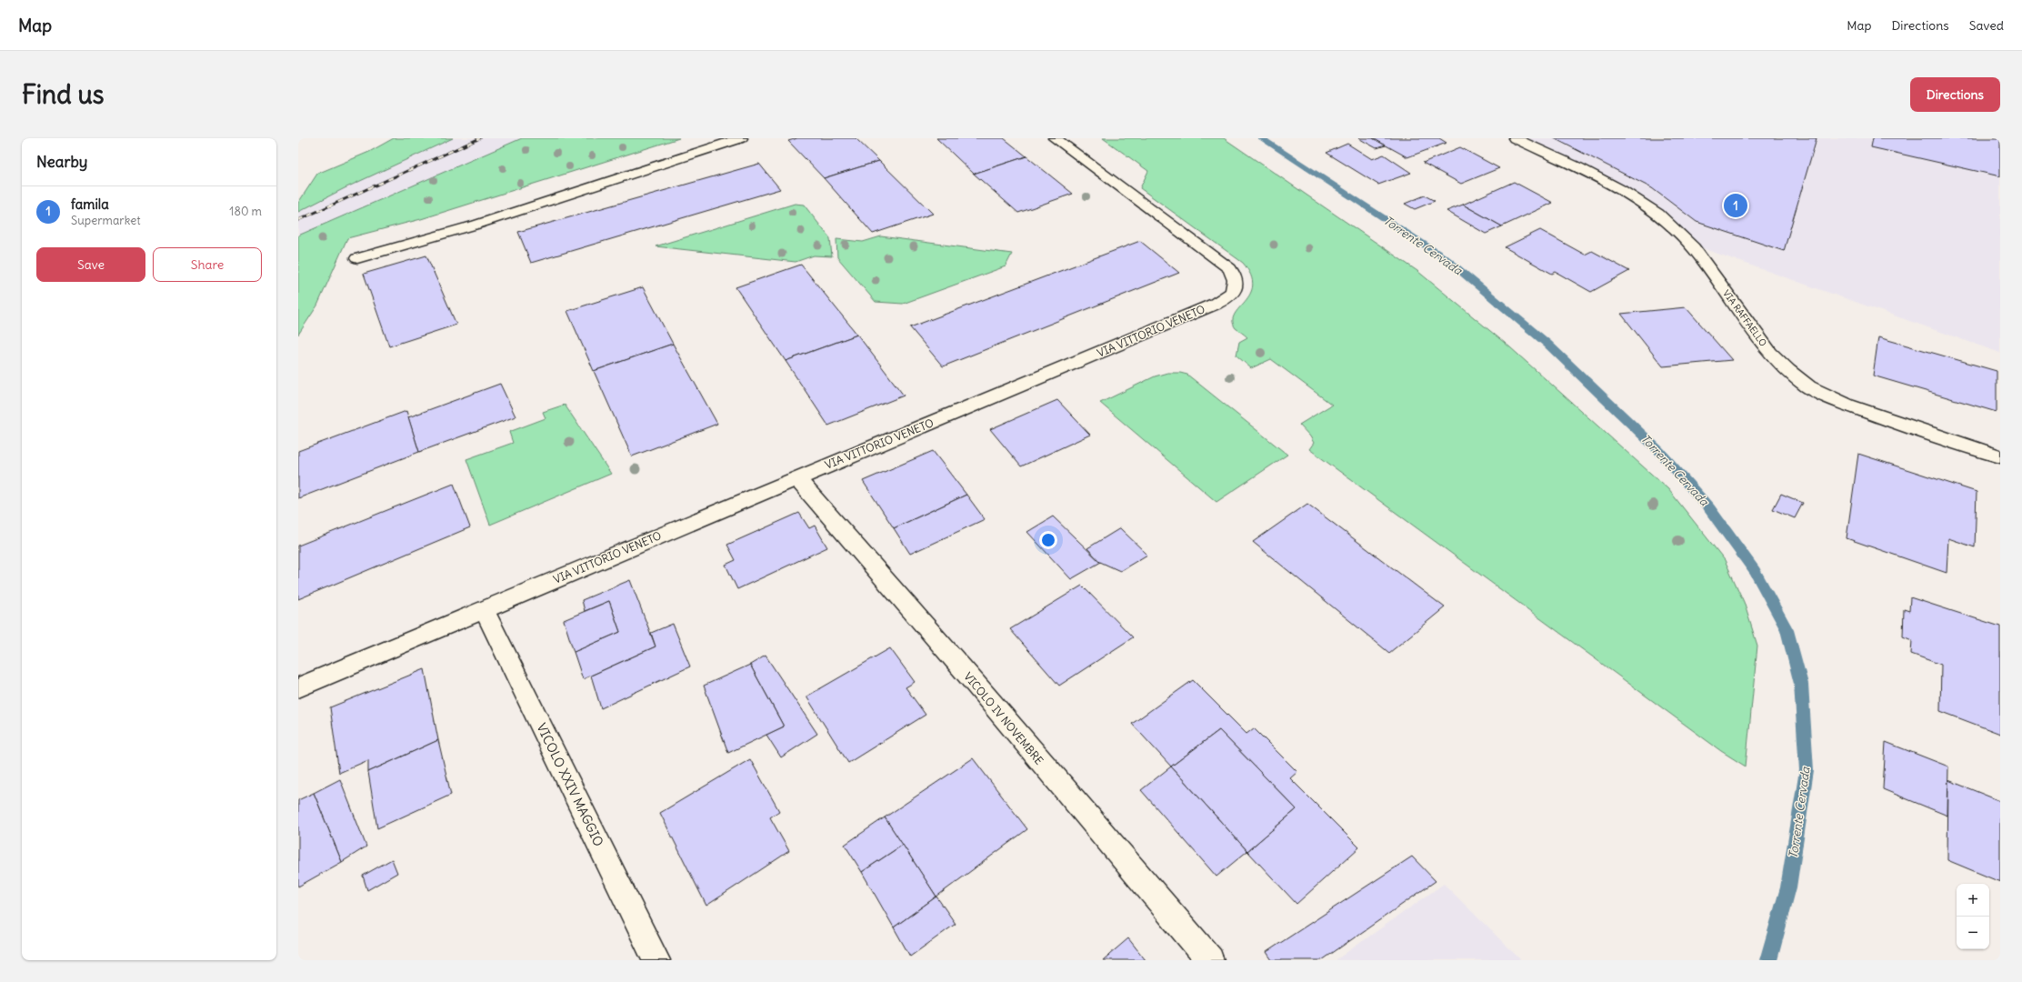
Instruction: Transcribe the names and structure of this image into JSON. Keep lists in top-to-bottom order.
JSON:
{
  "streets": {
    "street": [
      "VIA RAFFAELLO",
      "VIA VITTORIO VENETO",
      "VICOLO IV NOVEMBRE",
      "VICOLO XXIV MAGGIO"
    ]
  },
  "crossings": [
    ["VIA VITTORIO VENETO", "VICOLO IV NOVEMBRE"],
    ["VIA VITTORIO VENETO", "VICOLO XXIV MAGGIO"]
  ],
  "water": ["Torrente Cervada"],
  "page": {
    "header": "Map",
    "nav": ["Map", "Directions", "Saved"],
    "buttons": [
      "Directions",
      ["Save", "Share"]
    ],
    "title": "Find us",
    "heading": "Nearby",
    "list": [
      {
        "mark": "1",
        "name": "famila",
        "note": "Supermarket",
        "value": "180 m"
      }
    ],
    "pins": "1",
    "map_buttons": ["+", "−"]
  }
}
